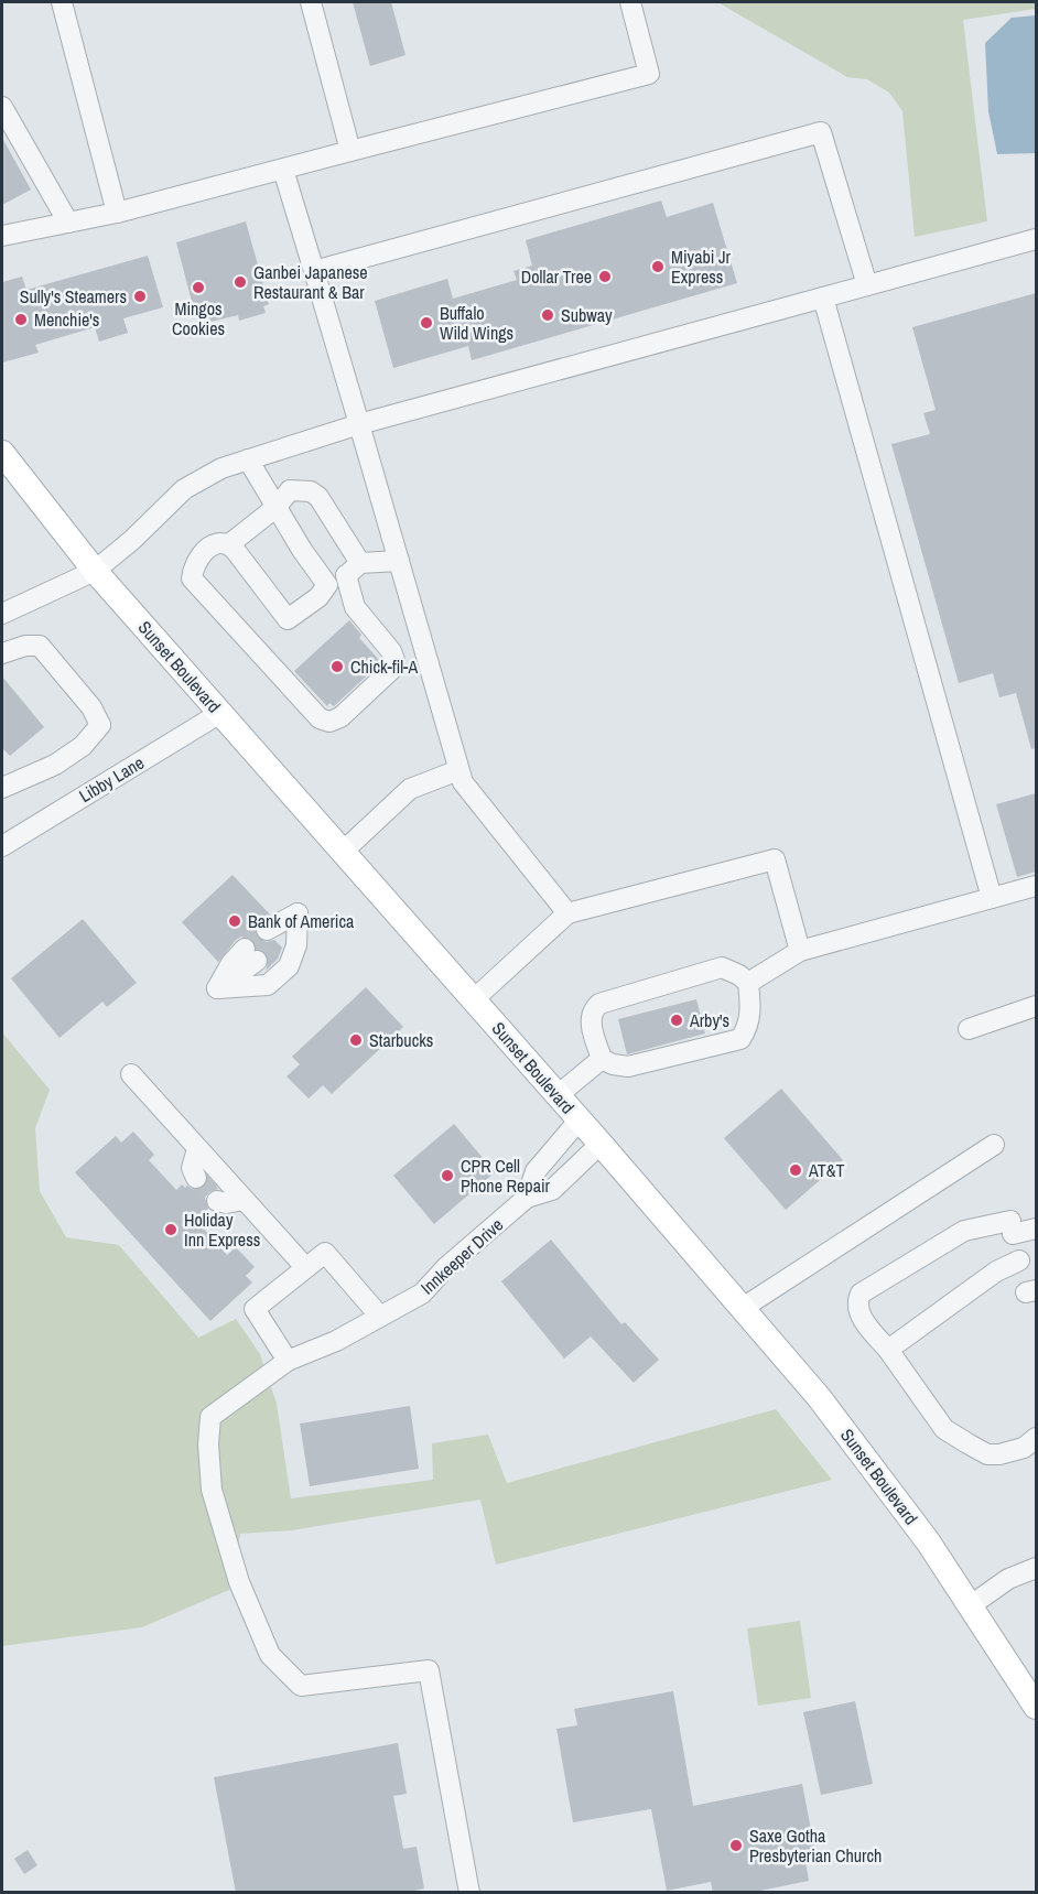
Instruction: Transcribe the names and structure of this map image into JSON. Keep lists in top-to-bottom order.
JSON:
{
  "streets": {
    "main road": ["Sunset Boulevard"],
    "street": ["Libby Lane", "Innkeeper Drive"]
  },
  "crossings": [
    ["Sunset Boulevard", "Libby Lane"],
    ["Sunset Boulevard", "Innkeeper Drive"]
  ],
  "places": [
    "Miyabi Jr Express",
    "Dollar Tree",
    "Ganbei Japanese Restaurant & Bar",
    "Mingos Cookies",
    "Sully's Steamers",
    "Subway",
    "Menchie's",
    "Buffalo Wild Wings",
    "Chick-fil-A",
    "Bank of America",
    "Arby's",
    "Starbucks",
    "AT&T",
    "CPR Cell Phone Repair",
    "Holiday Inn Express",
    "Saxe Gotha Presbyterian Church"
  ]
}
